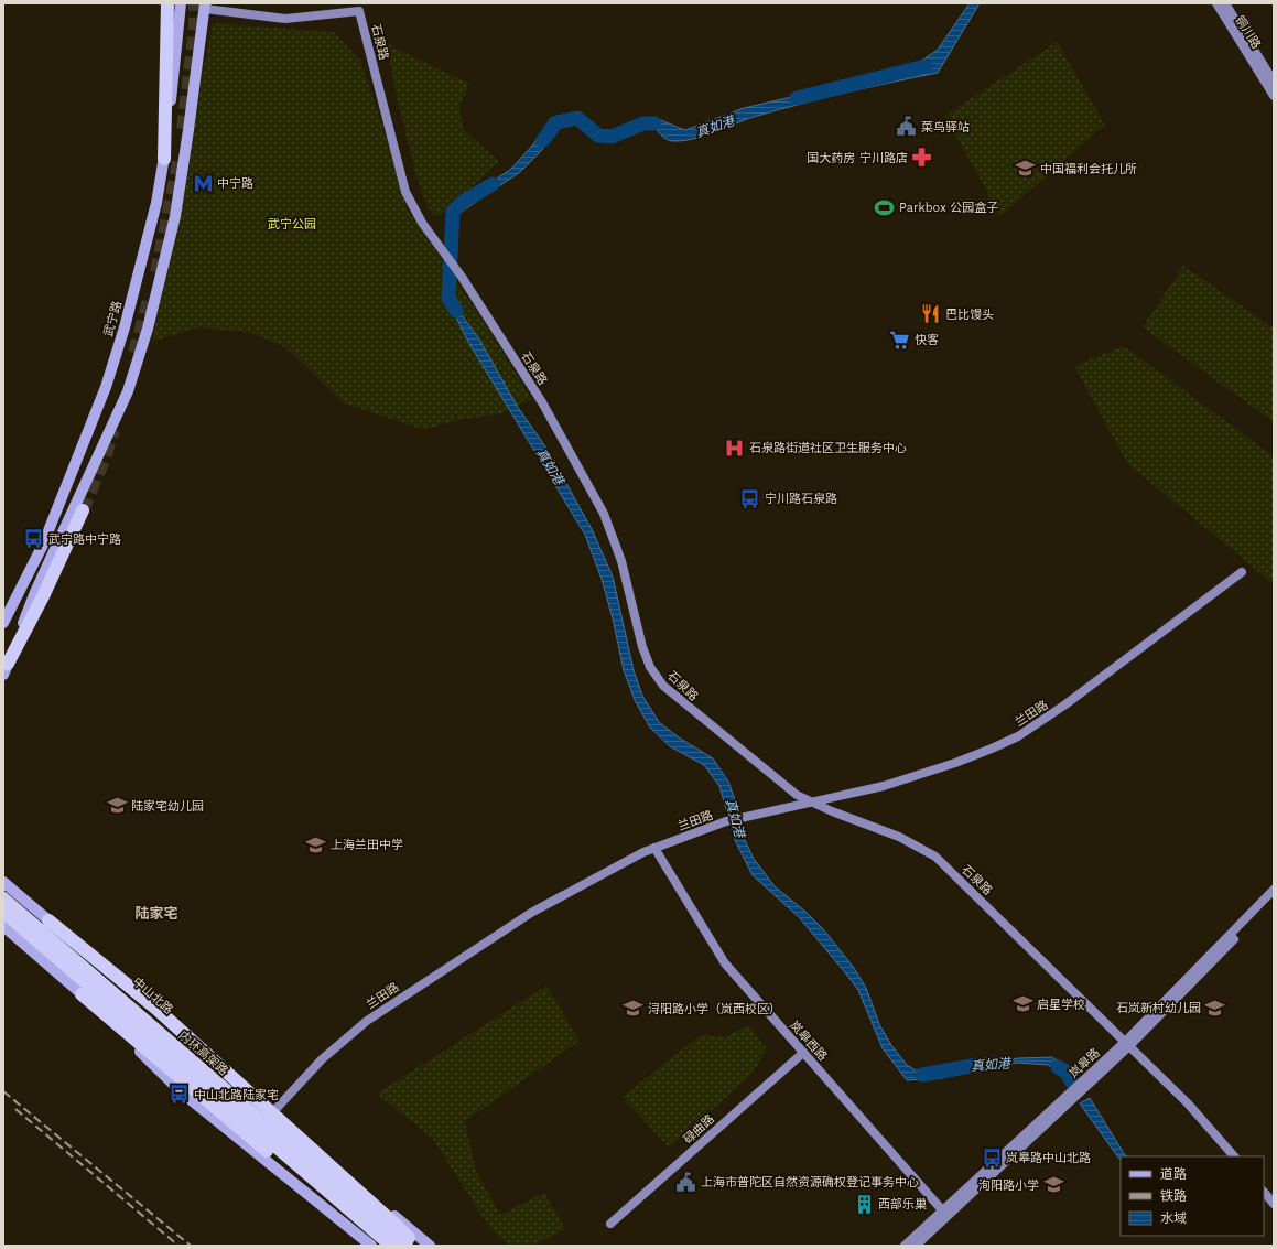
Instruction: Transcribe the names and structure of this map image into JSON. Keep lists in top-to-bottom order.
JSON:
{
  "streets": {
    "highway": ["内环高架路"],
    "main road": ["武宁路", "中山北路"],
    "street": [
      "铜川路",
      "石泉路",
      "兰田路",
      "岚皋西路",
      "岚皋路",
      "碌曲路"
    ]
  },
  "crossings": [
    ["石泉路", "兰田路"],
    ["石泉路", "岚皋路"],
    ["兰田路", "中山北路"],
    ["兰田路", "岚皋西路"],
    ["岚皋西路", "岚皋路"],
    ["岚皋西路", "碌曲路"]
  ],
  "districts": ["陆家宅"],
  "water": ["真如港"],
  "parks": ["武宁公园"],
  "places": {
    "public building": ["菜鸟驿站", "上海市普陀区自然资源确权登记事务中心"],
    "pharmacy": ["国大药房 宁川路店"],
    "school or university": [
      "中国福利会托儿所",
      "陆家宅幼儿园",
      "上海兰田中学",
      "启星学校",
      "石岚新村幼儿园",
      "浔阳路小学（岚西校区）",
      "洵阳路小学"
    ],
    "metro station": ["中宁路"],
    "sports": ["Parkbox 公园盒子"],
    "restaurant": ["巴比馒头"],
    "supermarket": ["快客"],
    "hospital": ["石泉路街道社区卫生服务中心"],
    "bus stop": [
      "宁川路石泉路",
      "武宁路中宁路",
      "中山北路陆家宅",
      "岚皋路中山北路"
    ],
    "building": ["西部乐巢"]
  },
  "legend": ["道路", "铁路", "水域"]
}
